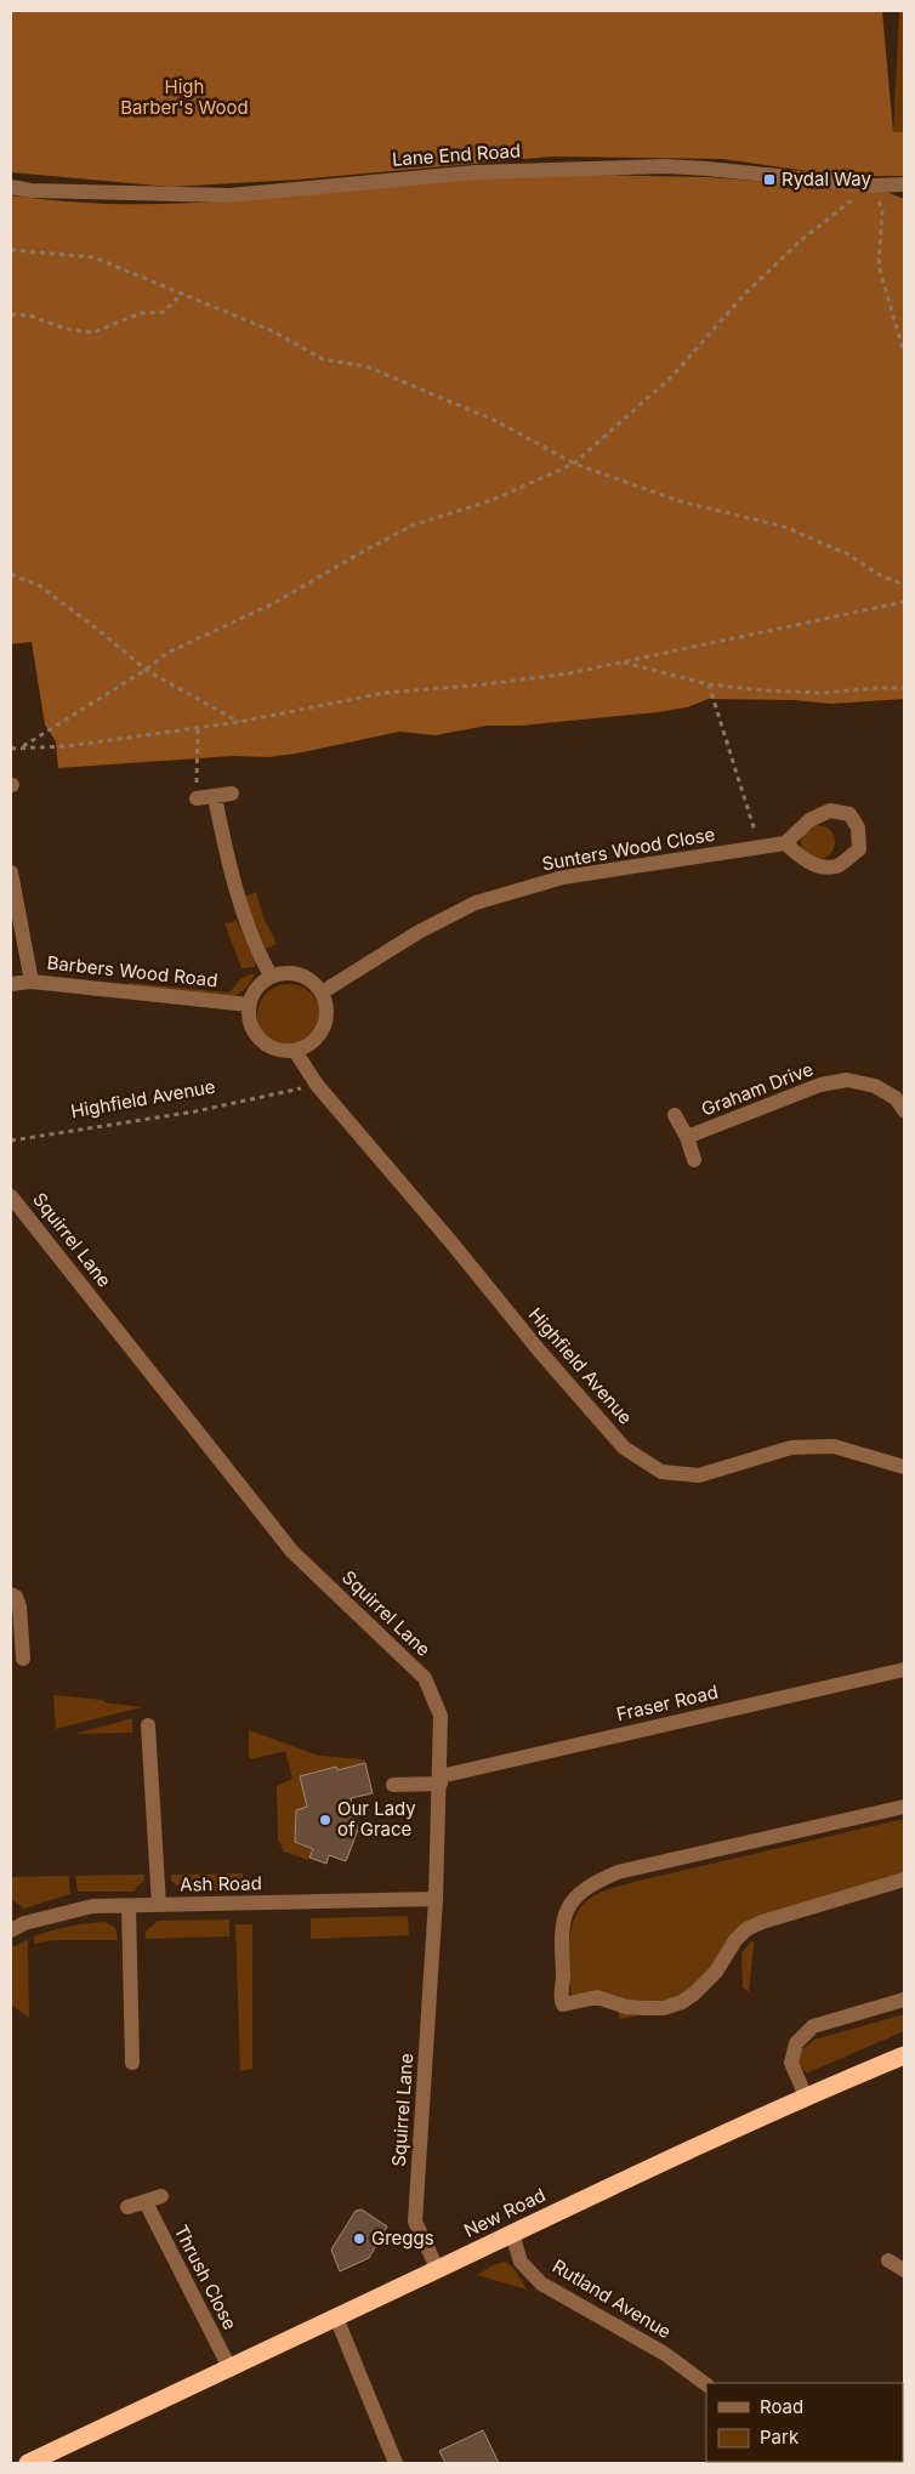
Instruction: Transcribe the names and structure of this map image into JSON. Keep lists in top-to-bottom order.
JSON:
{
  "streets": {
    "highway": ["New Road"],
    "street": [
      "Lane End Road",
      "Sunters Wood Close",
      "Barbers Wood Road",
      "Graham Drive",
      "Highfield Avenue",
      "Squirrel Lane",
      "Fraser Road",
      "Ash Road",
      "Thrush Close",
      "Rutland Avenue"
    ]
  },
  "crossings": [
    ["Sunters Wood Close", "Barbers Wood Road"],
    ["Sunters Wood Close", "Highfield Avenue"],
    ["Barbers Wood Road", "Highfield Avenue"],
    ["Squirrel Lane", "Fraser Road"],
    ["Squirrel Lane", "Ash Road"],
    ["Squirrel Lane", "New Road"],
    ["New Road", "Thrush Close"],
    ["New Road", "Rutland Avenue"]
  ],
  "parks": ["High Barber's Wood"],
  "places": {
    "transit": ["Rydal Way"],
    "other": ["Our Lady of Grace", "Greggs"]
  },
  "legend": ["Road", "Park"]
}
